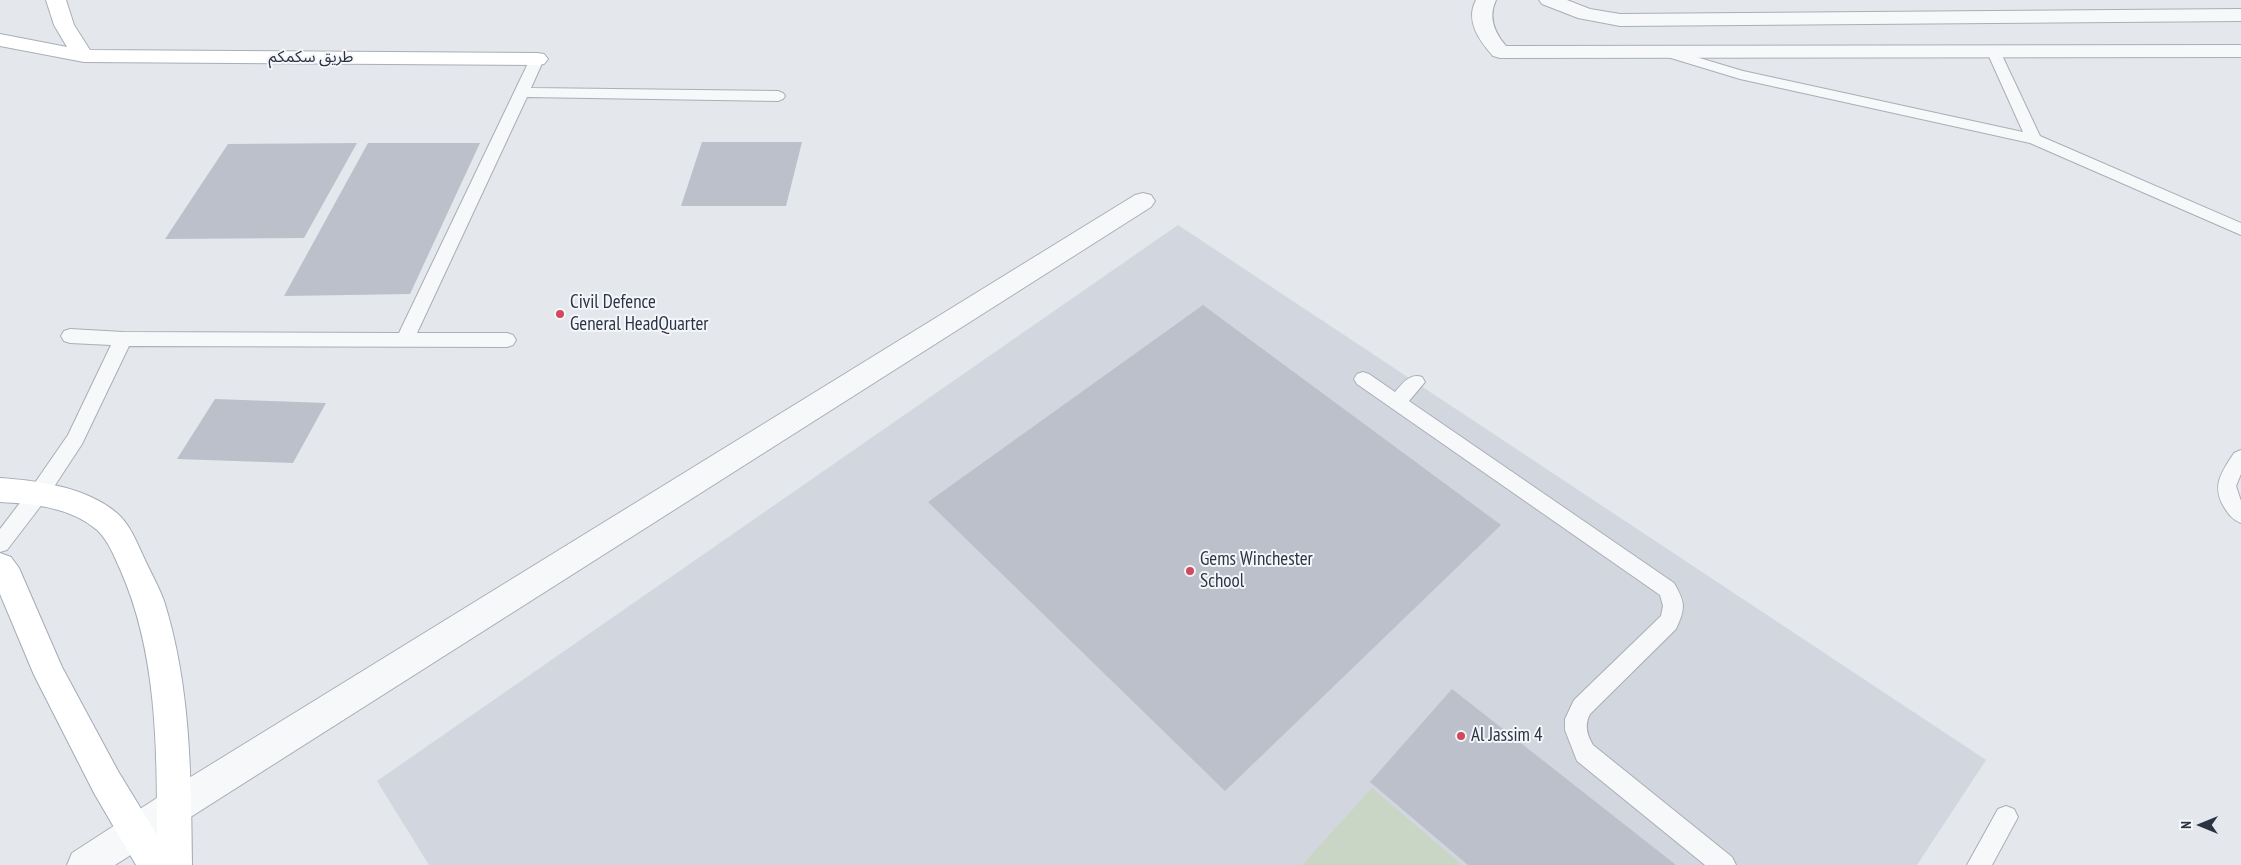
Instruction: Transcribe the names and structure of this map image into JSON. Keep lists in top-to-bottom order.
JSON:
{
  "streets": {
    "main road": ["طريق سكمكم"]
  },
  "places": ["Civil Defence General HeadQuarter", "Gems Winchester School", "Al Jassim 4"],
  "north": "left"
}
